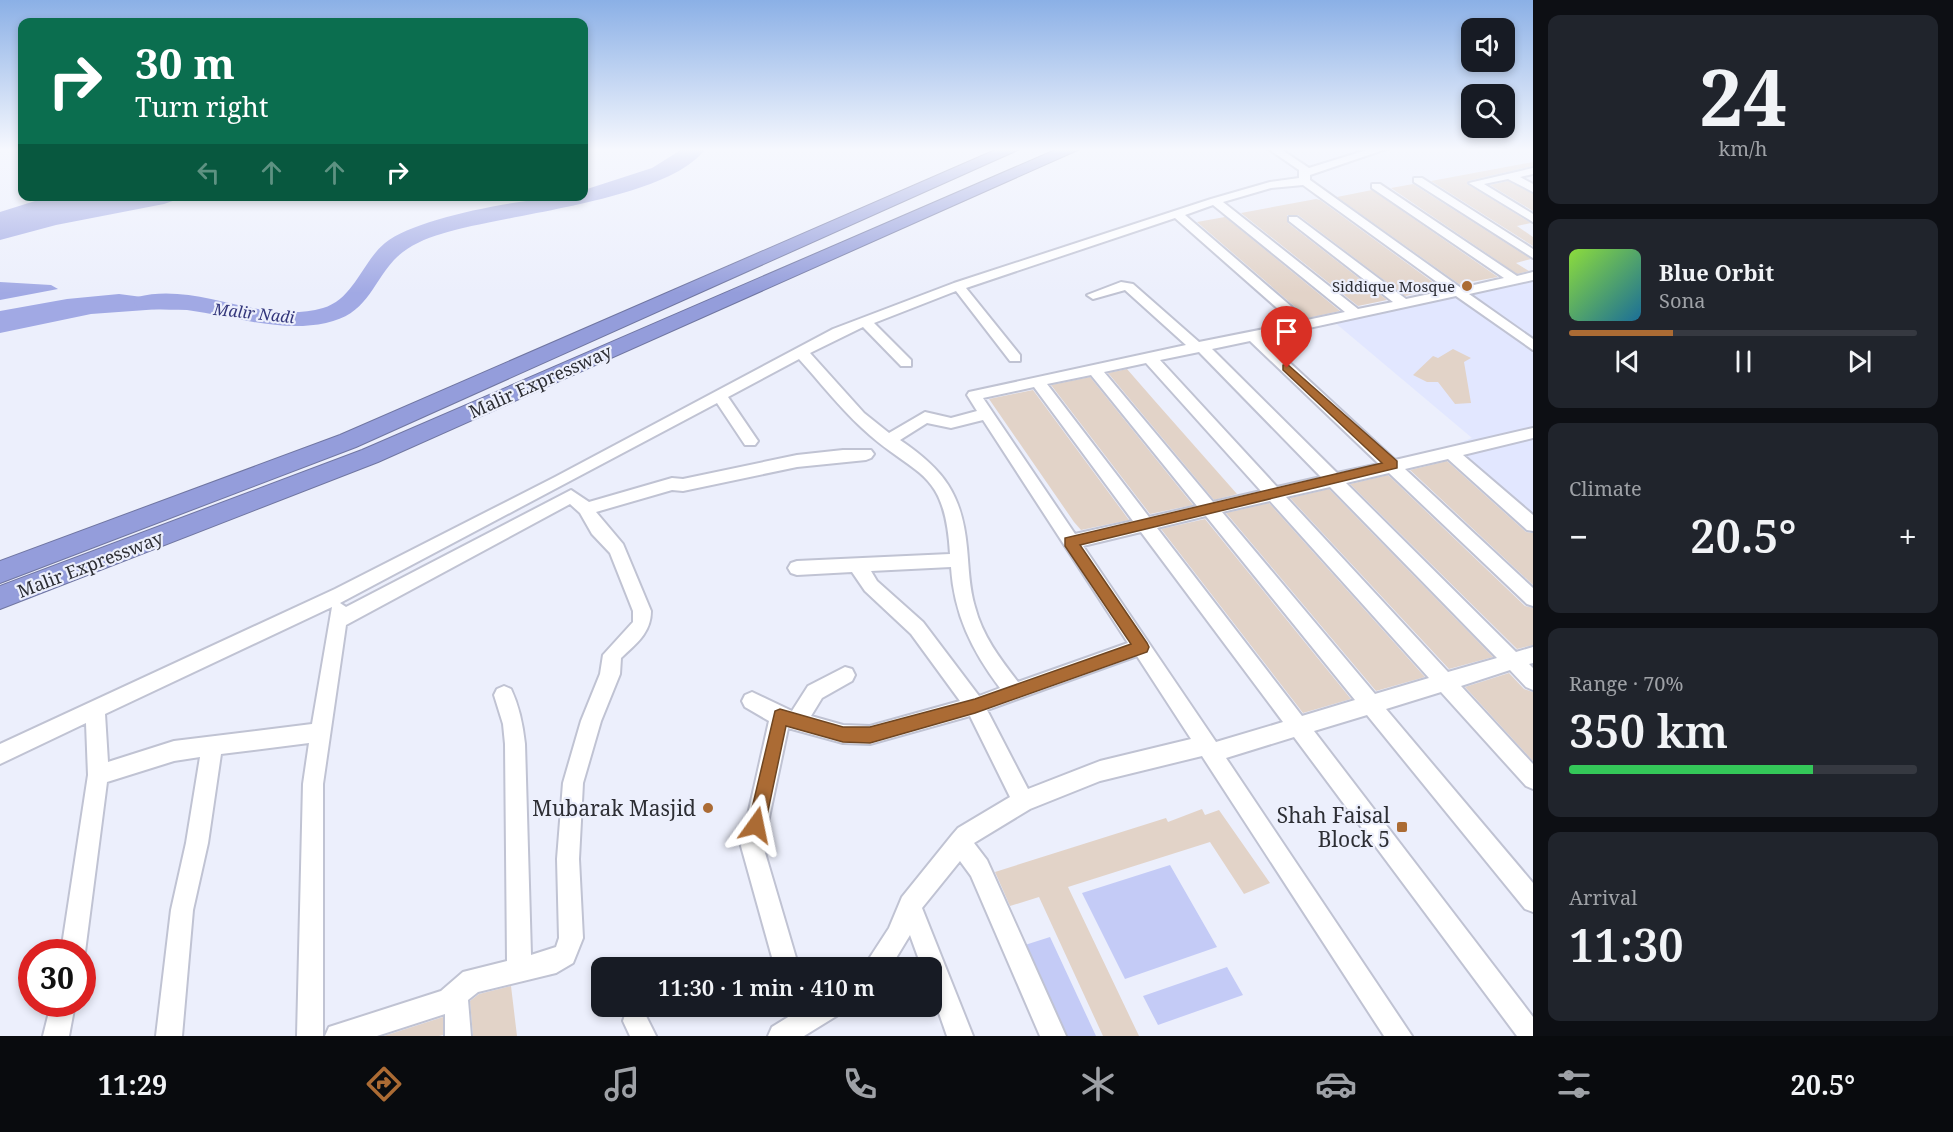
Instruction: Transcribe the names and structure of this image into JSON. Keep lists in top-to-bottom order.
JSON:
{
  "streets": {
    "highway": ["Malir Expressway"]
  },
  "water": ["Malir Nadi"],
  "places": {
    "other": ["Siddique Mosque", "Mubarak Masjid"],
    "transit": ["Shah Faisal Block 5"]
  },
  "page": {
    "tile": [
      ["24", "km/h"],
      "Climate",
      ["Range · 70%", "350 km"],
      ["Arrival", "11:30"]
    ],
    "turn": ["30 m", "Turn right"],
    "song": ["Blue Orbit", "Sona"],
    "heat": ["−", "20.5°", "+"],
    "limit": "30",
    "trip": "11:30 · 1 min · 410 m",
    "tabs": ["11:29", "20.5°"]
  }
}
